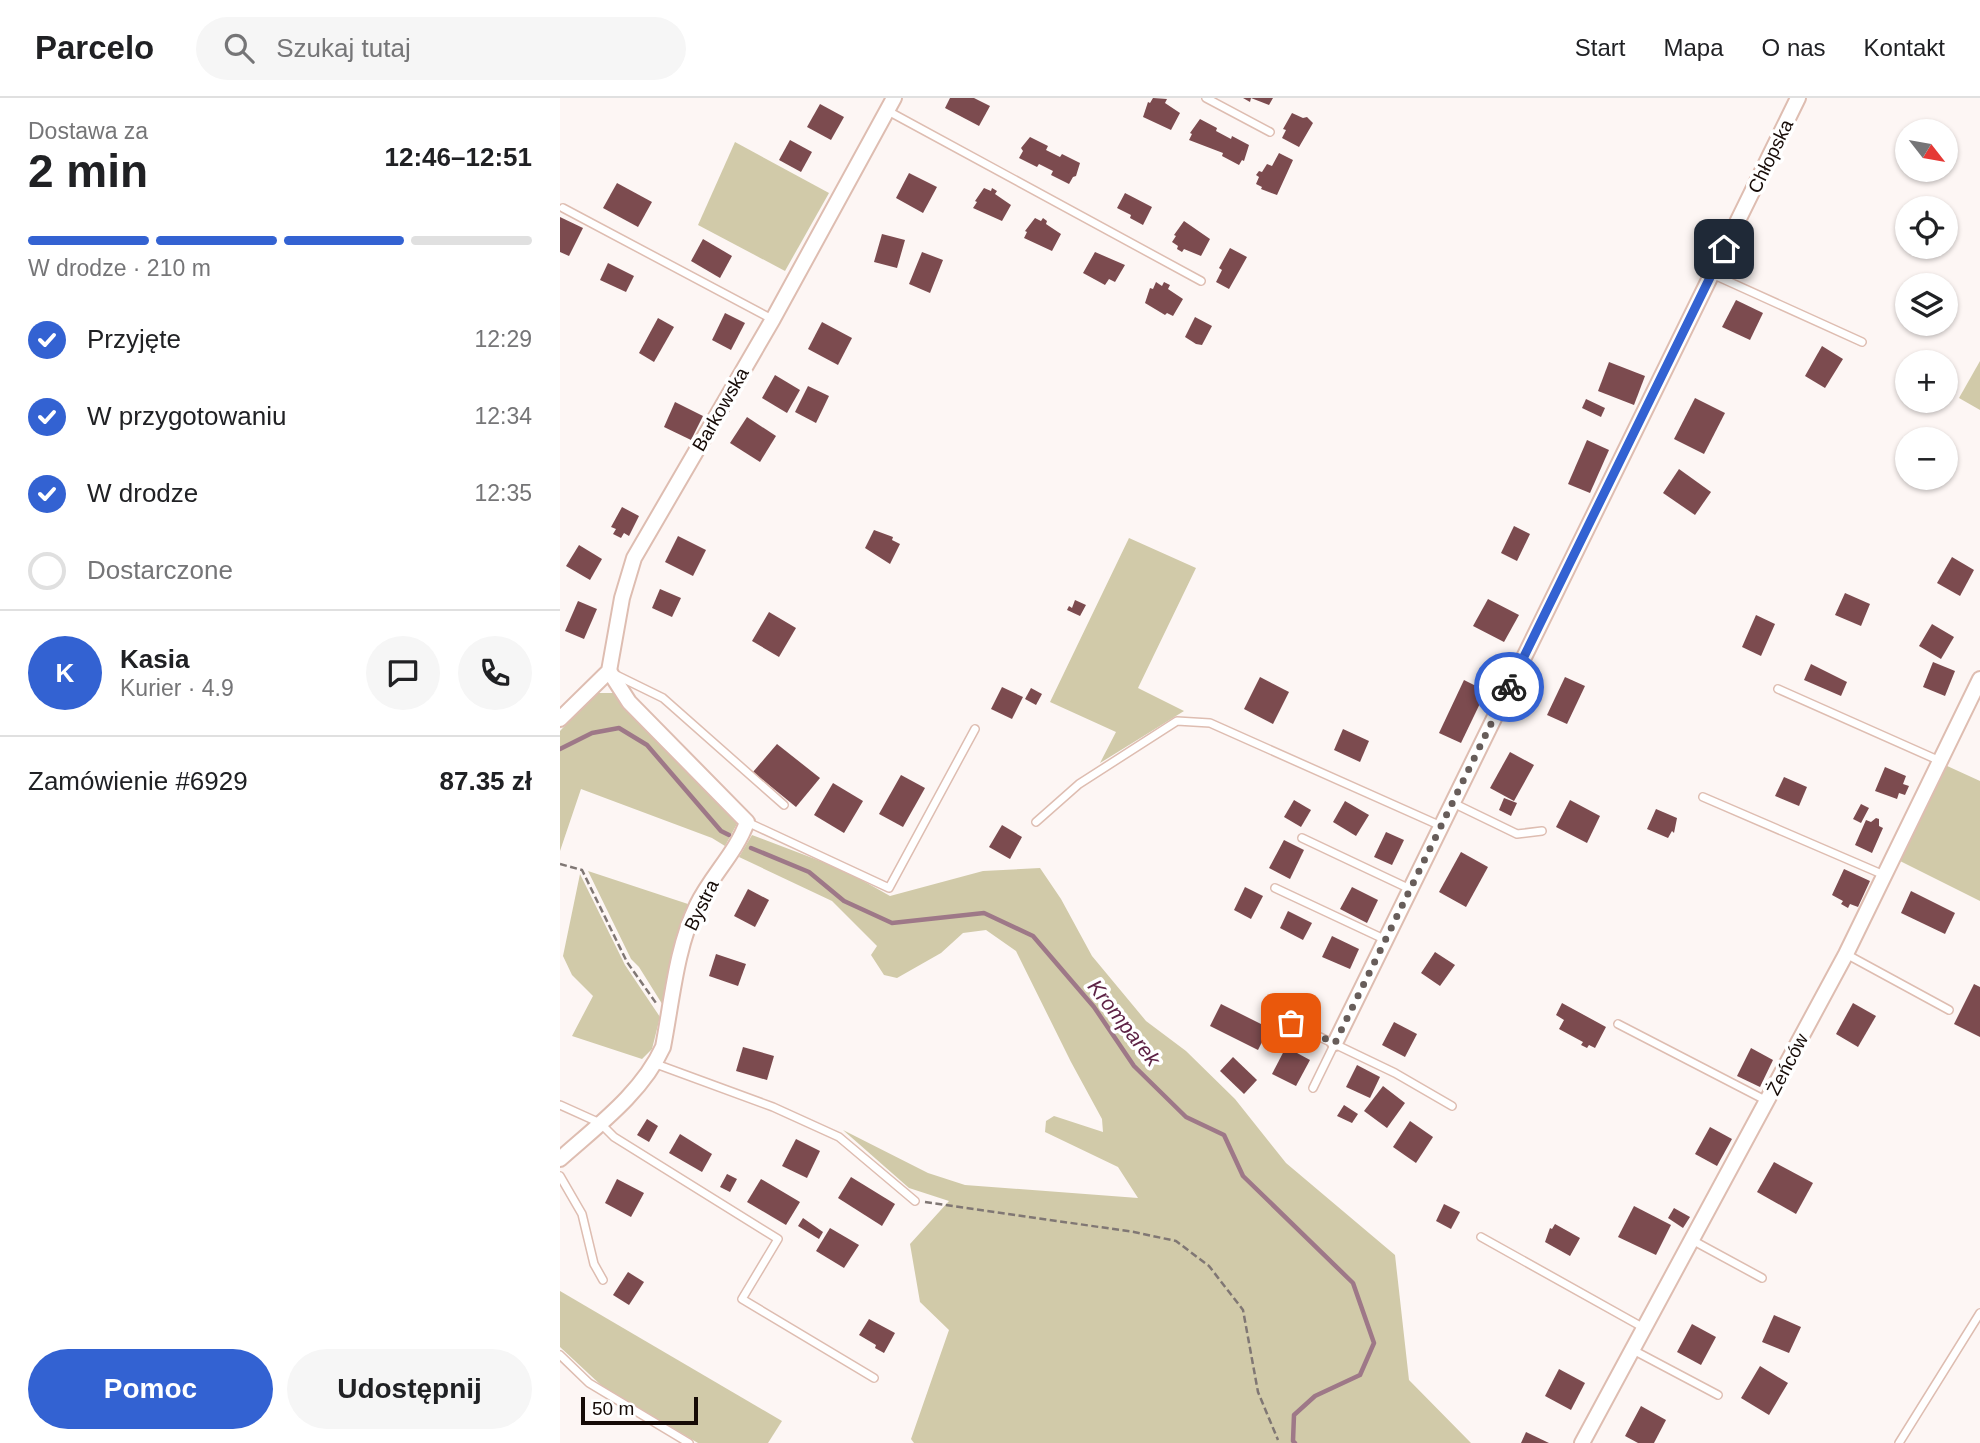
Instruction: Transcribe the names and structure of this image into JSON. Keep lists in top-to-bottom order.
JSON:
{
  "streets": {
    "street": [
      "Chłopska",
      "Barkowska",
      "Bystra",
      "Żeńców"
    ]
  },
  "water": ["Kromparek"],
  "scale_bar": "50 m",
  "north": "bottom right",
  "page": {
    "header": "Parcelo",
    "search": "Szukaj tutaj",
    "nav": [
      "Start",
      "Mapa",
      "O nas",
      "Kontakt"
    ],
    "heading": ["2 min", "Dostawa za", "12:46–12:51"],
    "panel": [
      "Kasia",
      "Kurier · 4.9",
      "Zamówienie #6929",
      "87.35 zł"
    ],
    "map_buttons": ["+", "−"],
    "bar": "W drodze · 210 m",
    "list": [
      ["Przyjęte", "12:29"],
      ["W przygotowaniu", "12:34"],
      ["W drodze", "12:35"],
      "Dostarczone"
    ],
    "round": "K",
    "buttons": ["Pomoc", "Udostępnij"],
    "scale": "50 m"
  }
}
